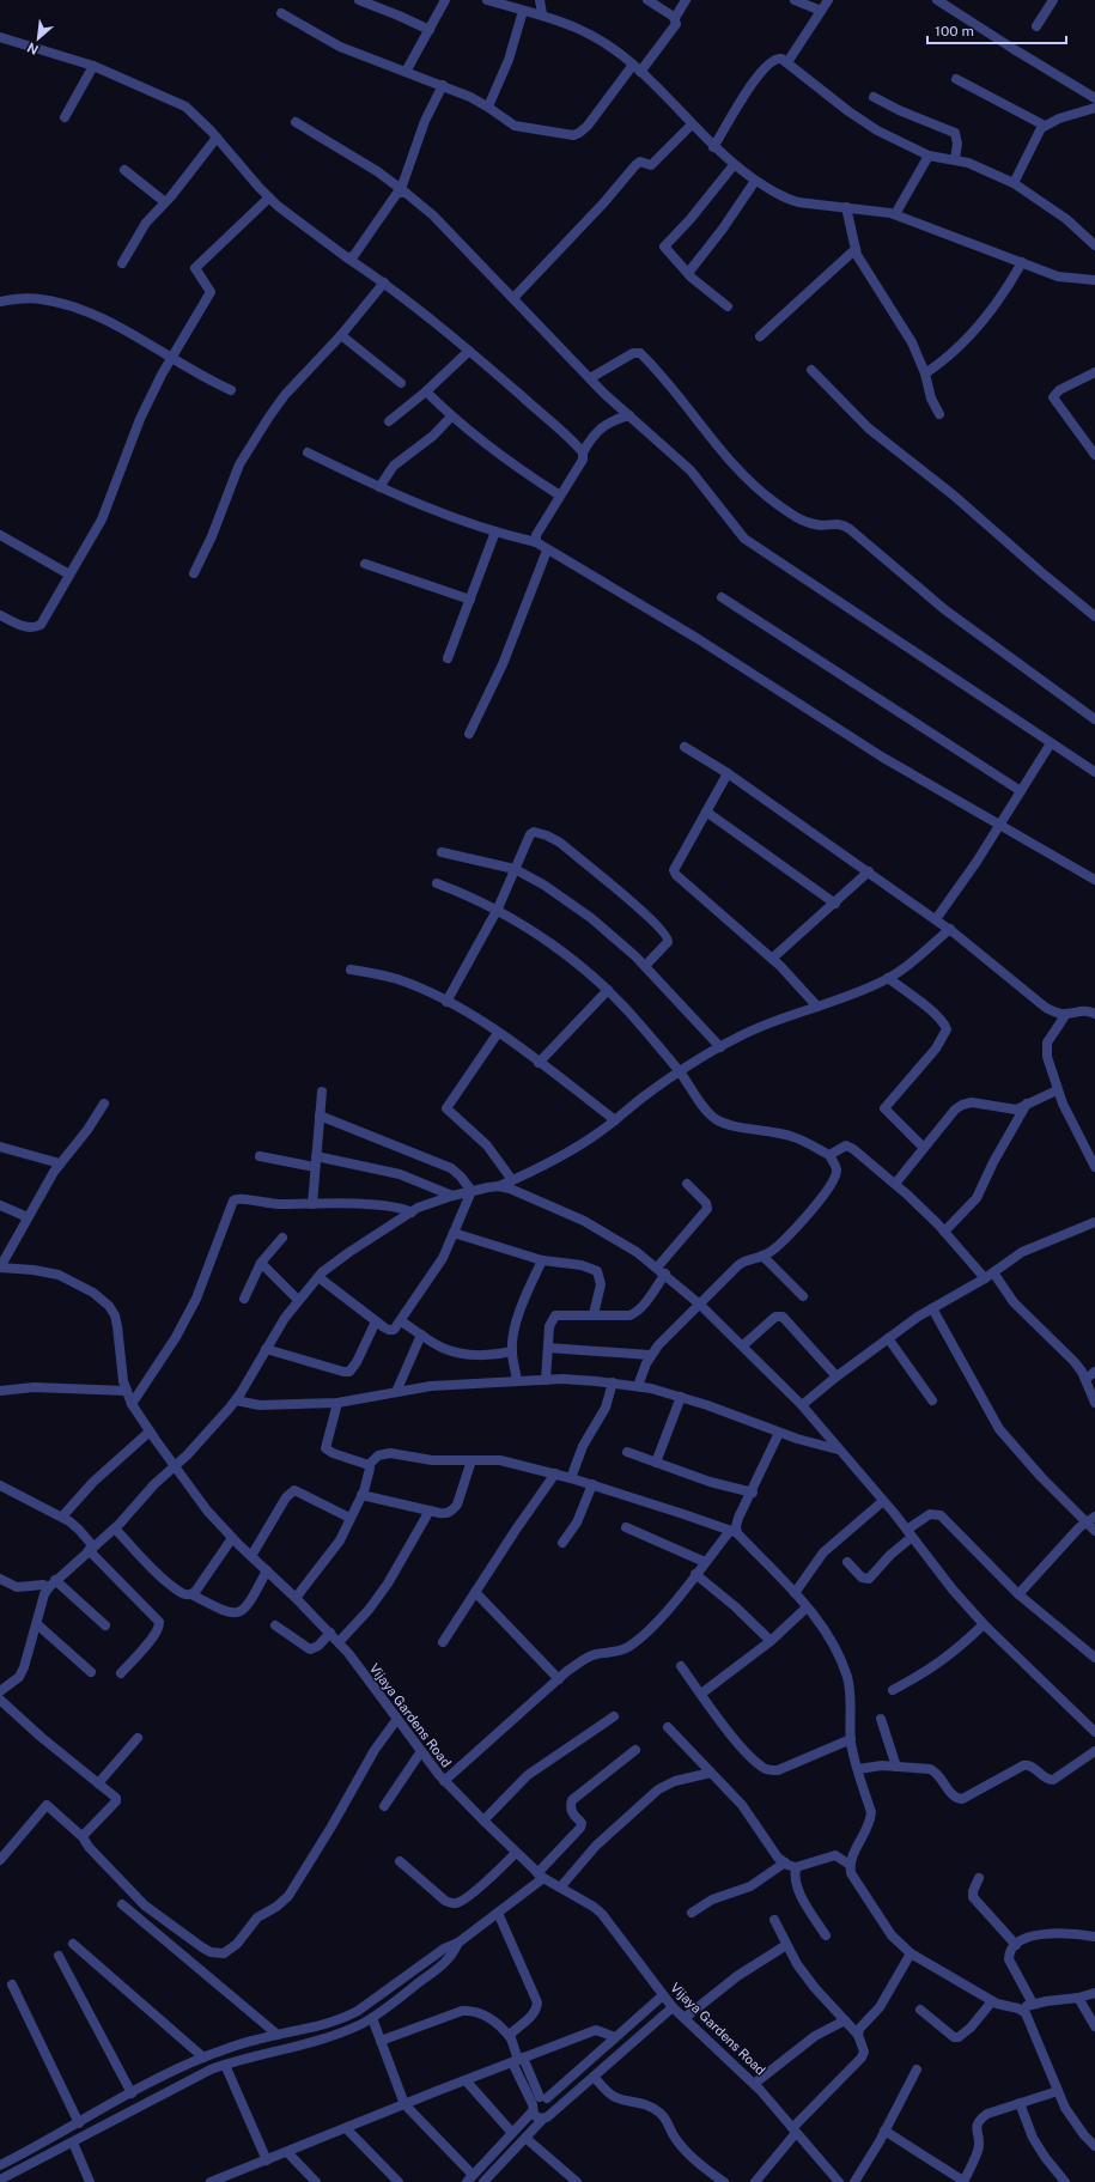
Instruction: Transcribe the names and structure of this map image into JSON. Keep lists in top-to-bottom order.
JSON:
{
  "streets": {
    "street": ["Vijaya Gardens Road"]
  },
  "scale_bar": "100 m",
  "north": "bottom left"
}
